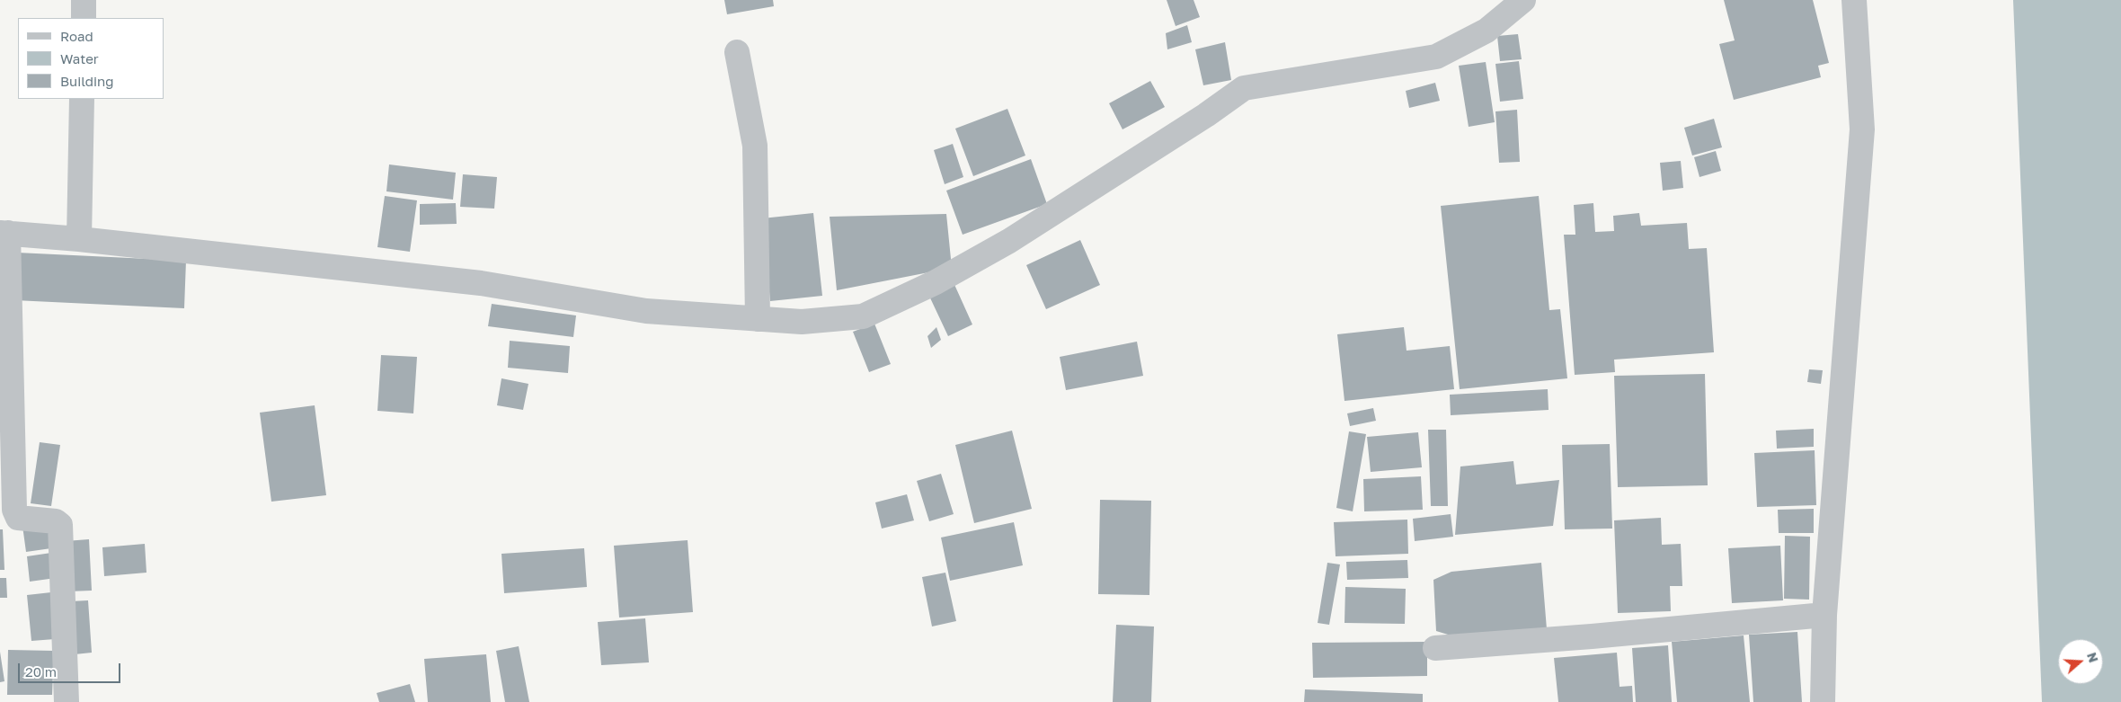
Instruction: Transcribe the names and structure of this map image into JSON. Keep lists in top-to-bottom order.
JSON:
{
  "legend": ["Road", "Water", "Building"],
  "scale_bar": "20 m",
  "north": "right"
}
